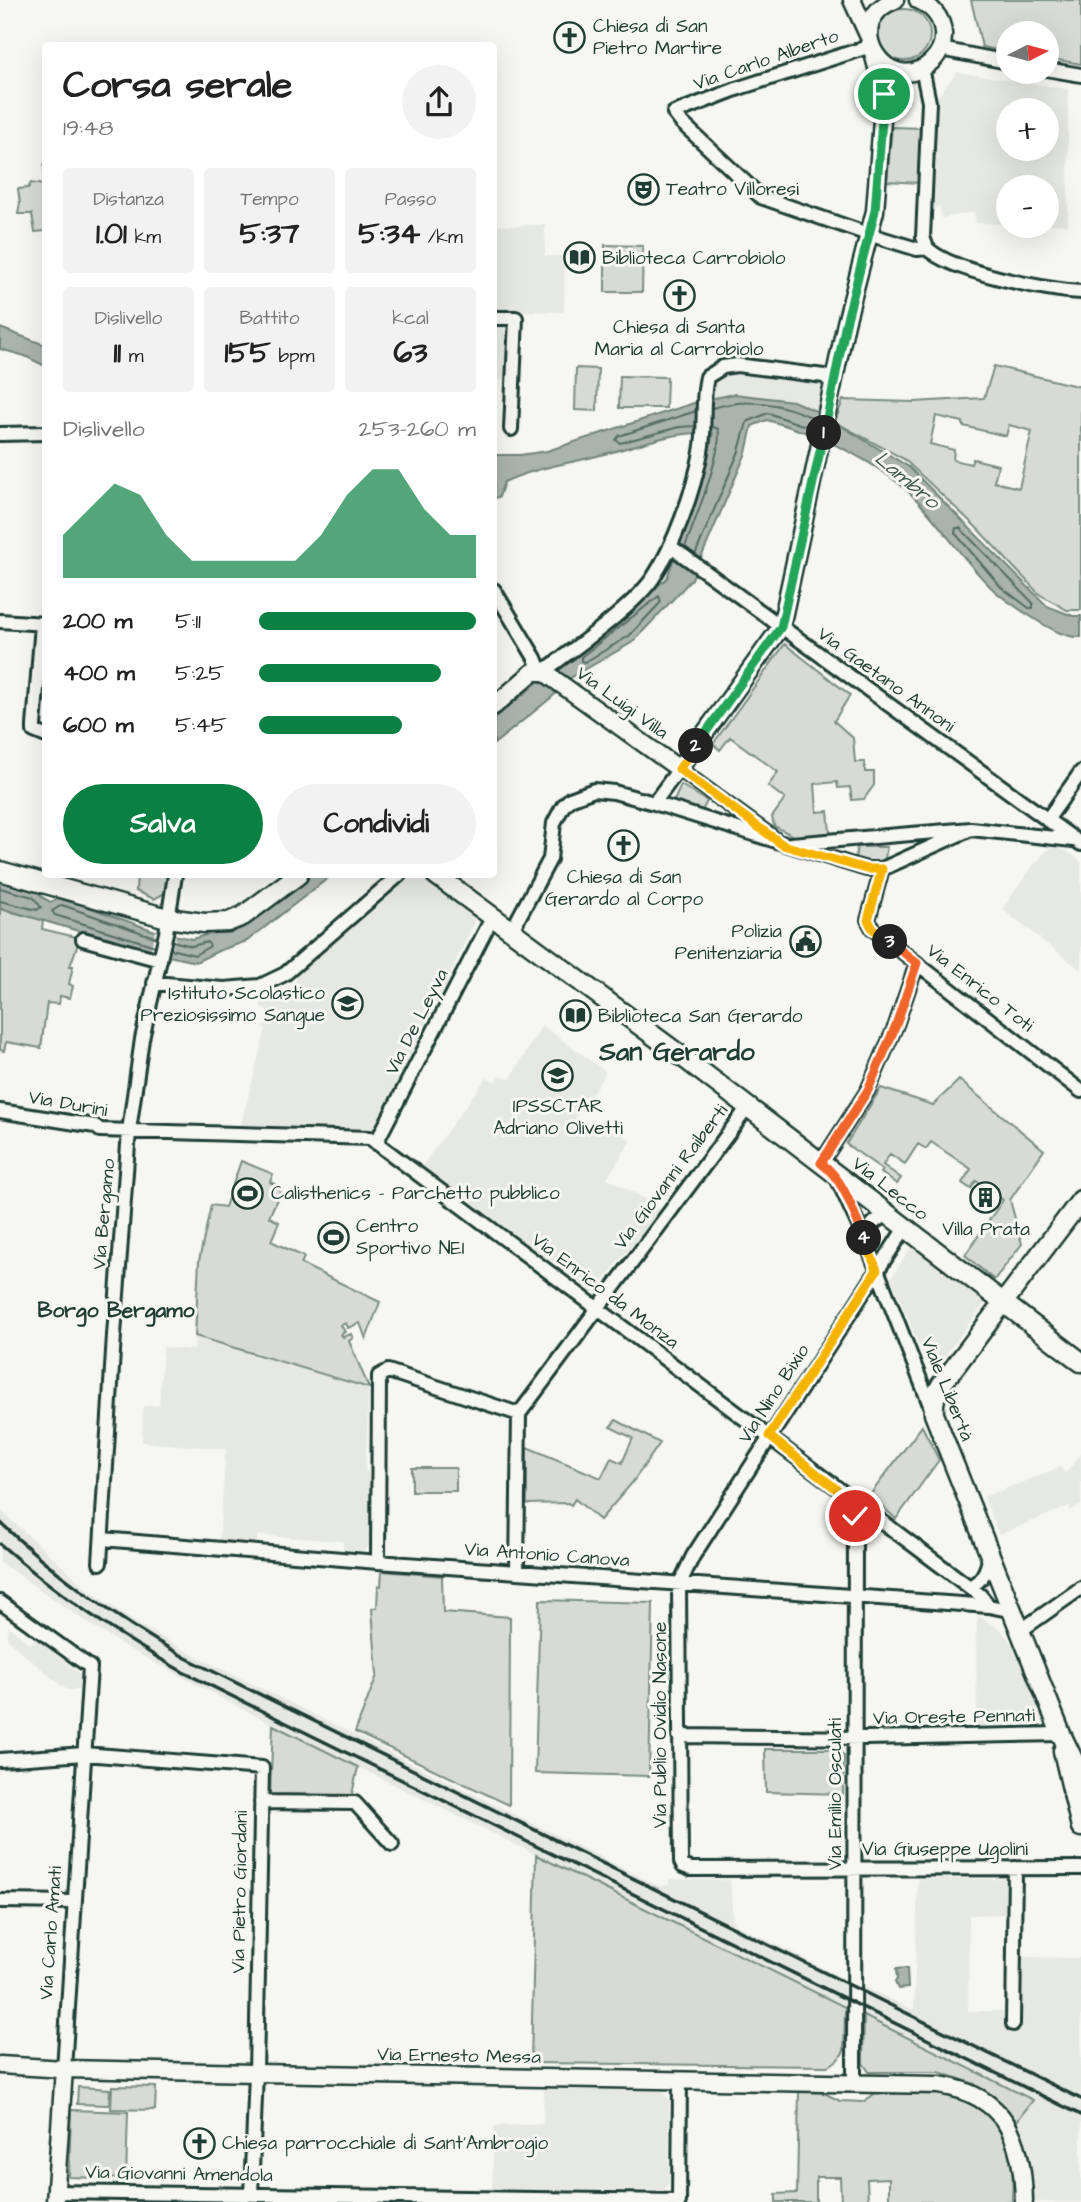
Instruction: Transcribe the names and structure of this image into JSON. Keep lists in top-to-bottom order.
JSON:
{
  "streets": {
    "main road": ["Via Lecco", "Viale Libertà"],
    "street": [
      "Via Carlo Alberto",
      "Via Gaetano Annoni",
      "Via Luigi Villa",
      "Via Enrico Toti",
      "Via De Leyva",
      "Via Durini",
      "Via Giovanni Raiberti",
      "Via Bergamo",
      "Via Enrico da Monza",
      "Via Nino Bixio",
      "Via Antonio Canova",
      "Via Oreste Pennati",
      "Via Publio Ovidio Nasone",
      "Via Emilio Osculati",
      "Via Giuseppe Ugolini",
      "Via Pietro Giordani",
      "Via Carlo Amati",
      "Via Ernesto Messa",
      "Via Giovanni Amendola"
    ]
  },
  "crossings": [
    ["Via De Leyva", "Via Lecco"],
    ["Via De Leyva", "Via Enrico da Monza"],
    ["Via Durini", "Via Bergamo"],
    ["Via Durini", "Via Enrico da Monza"],
    ["Via Giovanni Raiberti", "Via Lecco"],
    ["Via Giovanni Raiberti", "Via Enrico da Monza"],
    ["Via Lecco", "Viale Libertà"],
    ["Via Lecco", "Via Nino Bixio"],
    ["Via Bergamo", "Via Enrico da Monza"],
    ["Via Bergamo", "Via Antonio Canova"],
    ["Via Enrico da Monza", "Via Nino Bixio"],
    ["Via Enrico da Monza", "Via Antonio Canova"],
    ["Via Enrico da Monza", "Via Emilio Osculati"],
    ["Viale Libertà", "Via Nino Bixio"],
    ["Viale Libertà", "Via Oreste Pennati"],
    ["Via Nino Bixio", "Via Antonio Canova"],
    ["Via Nino Bixio", "Via Publio Ovidio Nasone"],
    ["Via Antonio Canova", "Via Publio Ovidio Nasone"],
    ["Via Antonio Canova", "Via Emilio Osculati"],
    ["Via Oreste Pennati", "Via Publio Ovidio Nasone"],
    ["Via Oreste Pennati", "Via Emilio Osculati"],
    ["Via Publio Ovidio Nasone", "Via Giuseppe Ugolini"],
    ["Via Emilio Osculati", "Via Giuseppe Ugolini"],
    ["Via Emilio Osculati", "Via Ernesto Messa"],
    ["Via Pietro Giordani", "Via Carlo Amati"],
    ["Via Pietro Giordani", "Via Ernesto Messa"],
    ["Via Pietro Giordani", "Via Giovanni Amendola"],
    ["Via Carlo Amati", "Via Ernesto Messa"],
    ["Via Carlo Amati", "Via Giovanni Amendola"]
  ],
  "districts": ["San Gerardo", "Borgo Bergamo"],
  "water": ["Lambro"],
  "places": {
    "church": [
      "Chiesa di San Pietro Martire",
      "Chiesa di Santa Maria al Carrobiolo",
      "Chiesa di San Gerardo al Corpo",
      "Chiesa parrocchiale di Sant'Ambrogio"
    ],
    "theatre": ["Teatro Villoresi"],
    "library": ["Biblioteca Carrobiolo", "Biblioteca San Gerardo"],
    "public building": ["Polizia Penitenziaria"],
    "school or university": ["Istituto Scolastico Preziosissimo Sangue", "IPSSCTAR Adriano Olivetti"],
    "sports": ["Calisthenics - Parchetto pubblico", "Centro Sportivo NEI"],
    "building": ["Villa Prata"]
  },
  "north": "right",
  "page": {
    "map_buttons": ["+", "−"],
    "heading": ["Corsa serale", "19:48"],
    "stats": [
      ["Distanza", "1.01 km"],
      ["Tempo", "5:37"],
      ["Passo", "5:34 /km"],
      ["Dislivello", "11 m"],
      ["Battito", "155 bpm"],
      ["kcal", "63"]
    ],
    "chart": ["Dislivello", "253–260 m"],
    "pins": [
      "1",
      "2",
      "3",
      "4"
    ],
    "list": [
      {
        "name": "200 m",
        "note": "5:11"
      },
      {
        "name": "400 m",
        "note": "5:25"
      },
      {
        "name": "600 m",
        "note": "5:45"
      }
    ],
    "buttons": ["Salva", "Condividi"]
  }
}
